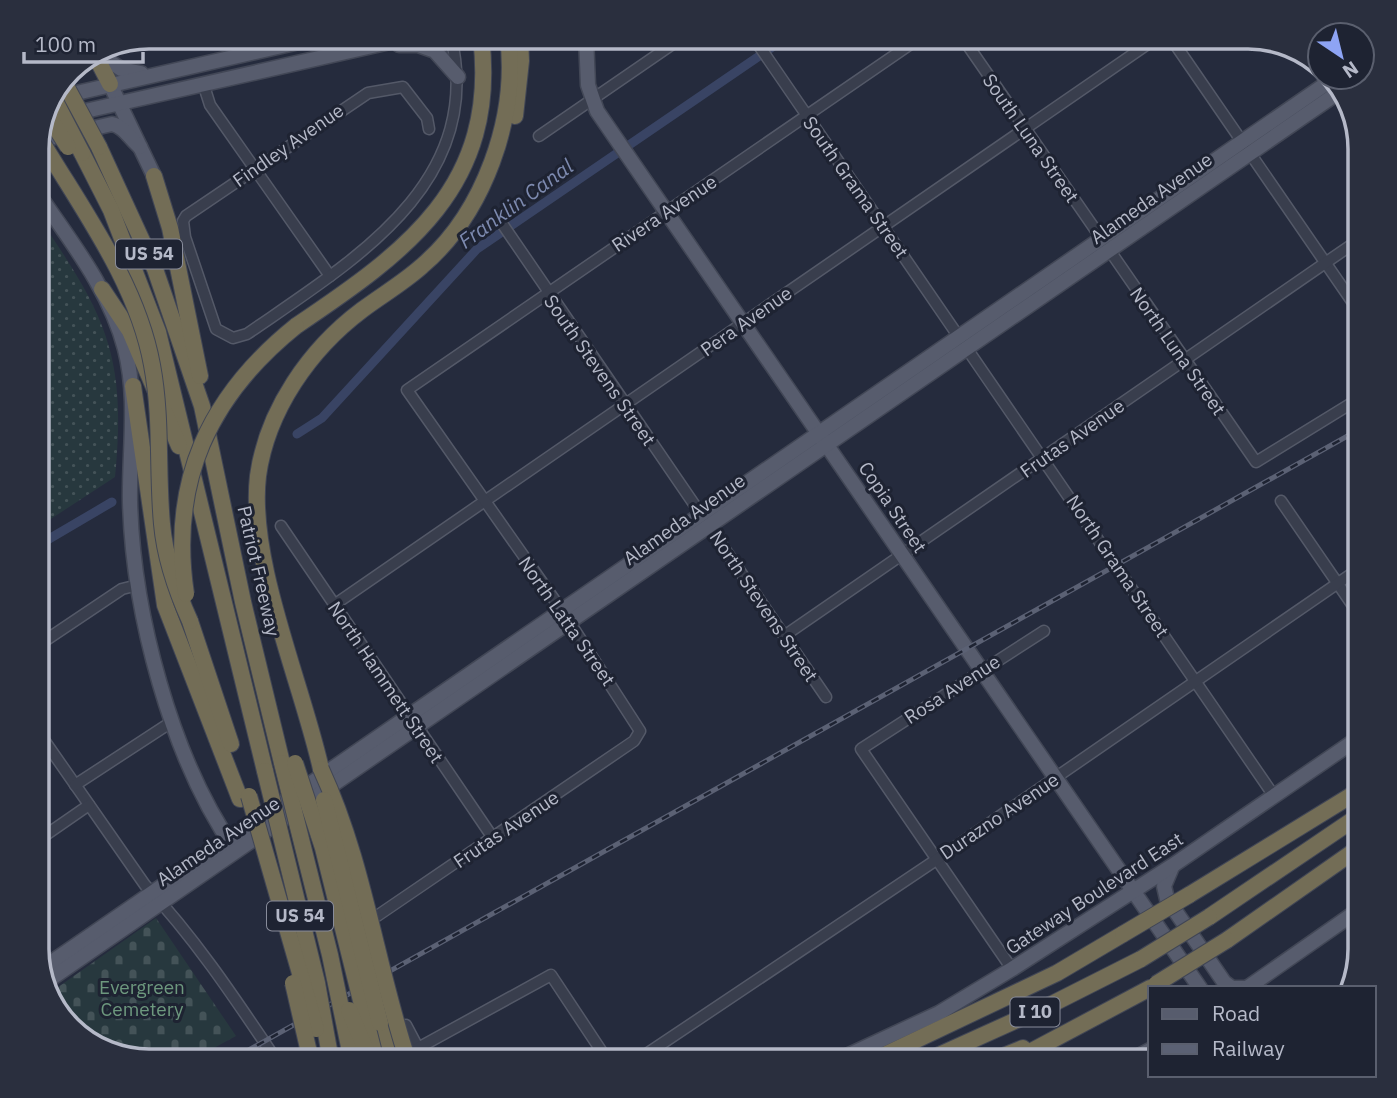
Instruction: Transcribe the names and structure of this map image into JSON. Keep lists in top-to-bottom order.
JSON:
{
  "streets": {
    "highway": ["US 54", "Patriot Freeway", "I 10"],
    "main road": ["Alameda Avenue", "Copia Street", "Gateway Boulevard East"],
    "street": [
      "South Luna Street",
      "Findley Avenue",
      "South Grama Street",
      "Rivera Avenue",
      "Pera Avenue",
      "North Luna Street",
      "South Stevens Street",
      "Frutas Avenue",
      "North Grama Street",
      "North Stevens Street",
      "North Latta Street",
      "North Hammett Street",
      "Rosa Avenue",
      "Durazno Avenue"
    ]
  },
  "crossings": [
    ["South Luna Street", "Alameda Avenue"],
    ["South Luna Street", "Pera Avenue"],
    ["South Luna Street", "North Luna Street"],
    ["South Grama Street", "Alameda Avenue"],
    ["South Grama Street", "Rivera Avenue"],
    ["South Grama Street", "Pera Avenue"],
    ["South Grama Street", "North Grama Street"],
    ["Alameda Avenue", "North Luna Street"],
    ["Alameda Avenue", "South Stevens Street"],
    ["Alameda Avenue", "Copia Street"],
    ["Alameda Avenue", "North Grama Street"],
    ["Alameda Avenue", "North Stevens Street"],
    ["Alameda Avenue", "North Latta Street"],
    ["Alameda Avenue", "North Hammett Street"],
    ["Rivera Avenue", "South Stevens Street"],
    ["Rivera Avenue", "Copia Street"],
    ["Rivera Avenue", "North Latta Street"],
    ["US 54", "Patriot Freeway"],
    ["Pera Avenue", "South Stevens Street"],
    ["Pera Avenue", "Copia Street"],
    ["Pera Avenue", "North Latta Street"],
    ["Pera Avenue", "North Hammett Street"],
    ["North Luna Street", "Frutas Avenue"],
    ["South Stevens Street", "North Stevens Street"],
    ["Frutas Avenue", "Copia Street"],
    ["Frutas Avenue", "North Grama Street"],
    ["Frutas Avenue", "North Stevens Street"],
    ["Frutas Avenue", "North Latta Street"],
    ["Frutas Avenue", "North Hammett Street"],
    ["Copia Street", "Rosa Avenue"],
    ["Copia Street", "Durazno Avenue"],
    ["Copia Street", "Gateway Boulevard East"],
    ["North Grama Street", "Durazno Avenue"],
    ["North Grama Street", "Gateway Boulevard East"],
    ["Rosa Avenue", "Durazno Avenue"]
  ],
  "water": ["Franklin Canal"],
  "parks": ["Evergreen Cemetery"],
  "legend": ["Road", "Railway"],
  "scale_bar": "100 m",
  "north": "bottom right"
}
